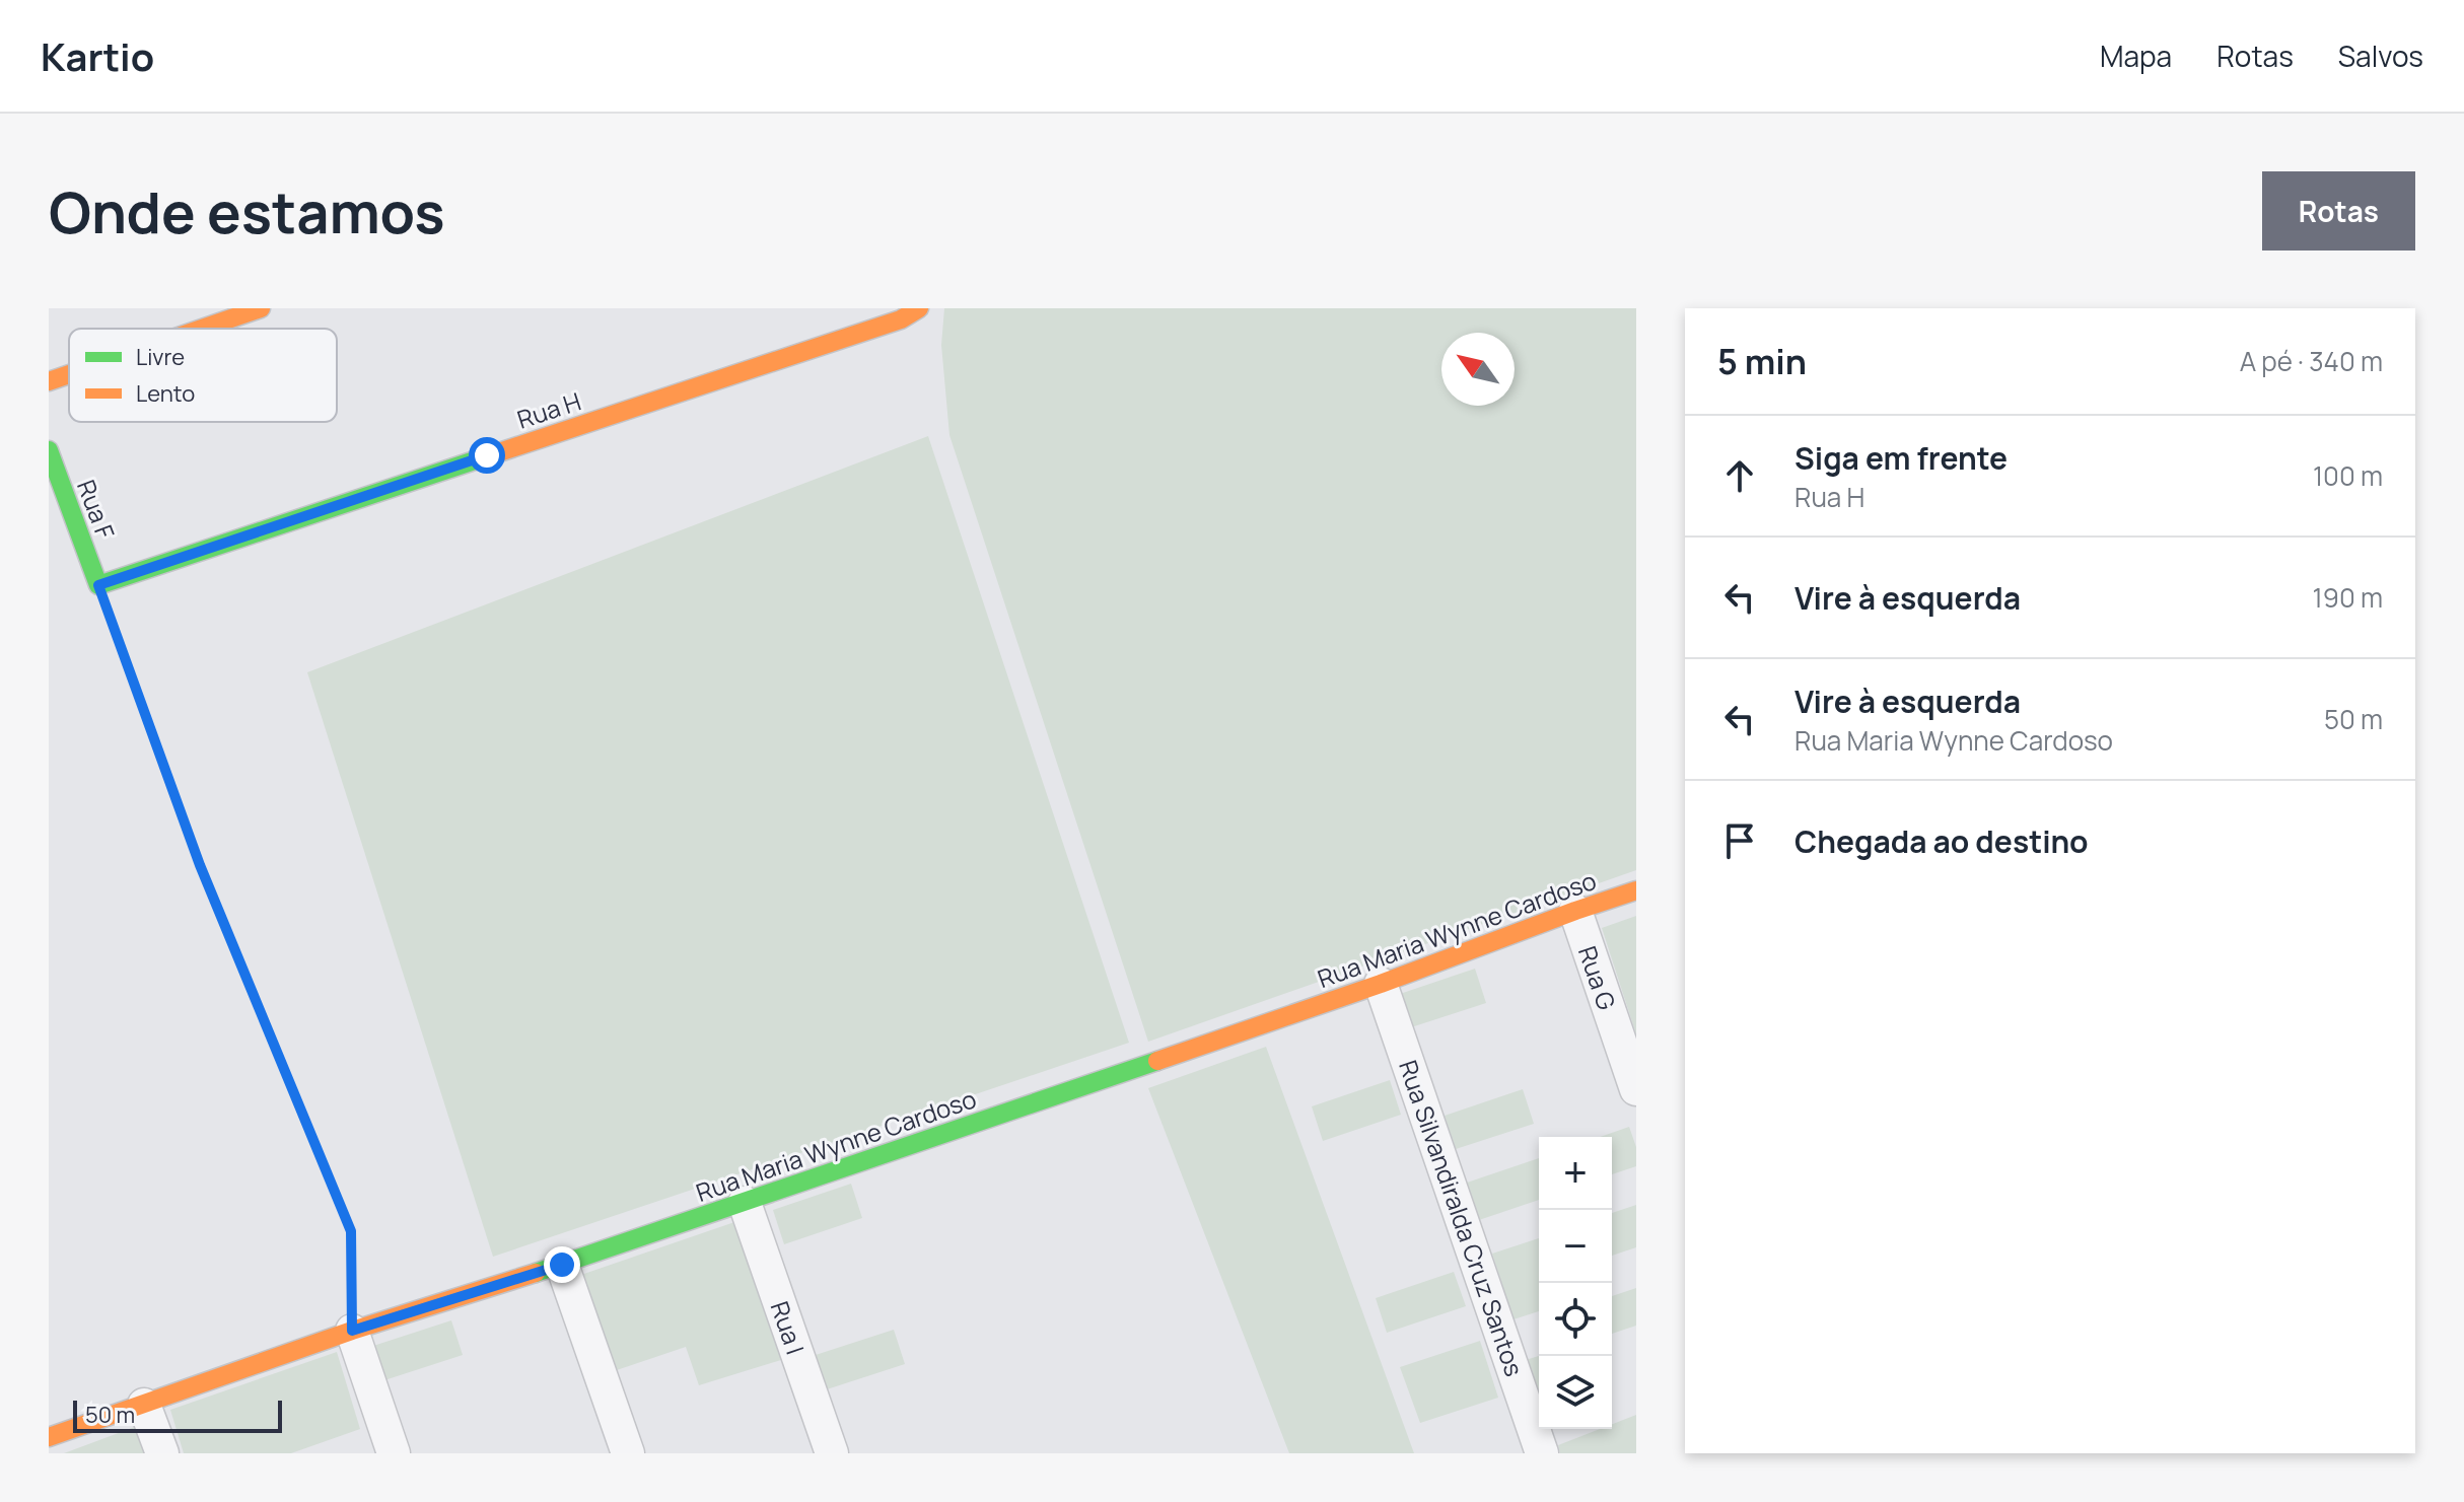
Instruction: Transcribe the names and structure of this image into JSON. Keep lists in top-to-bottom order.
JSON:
{
  "streets": {
    "street": [
      "Rua H",
      "Rua F",
      "Rua Maria Wynne Cardoso",
      "Rua G",
      "Rua Silvandiralda Cruz Santos",
      "Rua I"
    ]
  },
  "crossings": [
    ["Rua H", "Rua F"],
    ["Rua Maria Wynne Cardoso", "Rua G"],
    ["Rua Maria Wynne Cardoso", "Rua Silvandiralda Cruz Santos"],
    ["Rua Maria Wynne Cardoso", "Rua I"]
  ],
  "legend": ["Livre", "Lento"],
  "scale_bar": "50 m",
  "north": "top left",
  "page": {
    "header": "Kartio",
    "nav": ["Mapa", "Rotas", "Salvos"],
    "buttons": "Rotas",
    "title": "Onde estamos",
    "heading": ["5 min", "A pé · 340 m"],
    "list": [
      ["Siga em frente", "Rua H", "100 m"],
      ["Vire à esquerda", "190 m"],
      ["Vire à esquerda", "Rua Maria Wynne Cardoso", "50 m"],
      "Chegada ao destino"
    ],
    "map_buttons": ["+", "−"],
    "scale": "50 m"
  }
}
